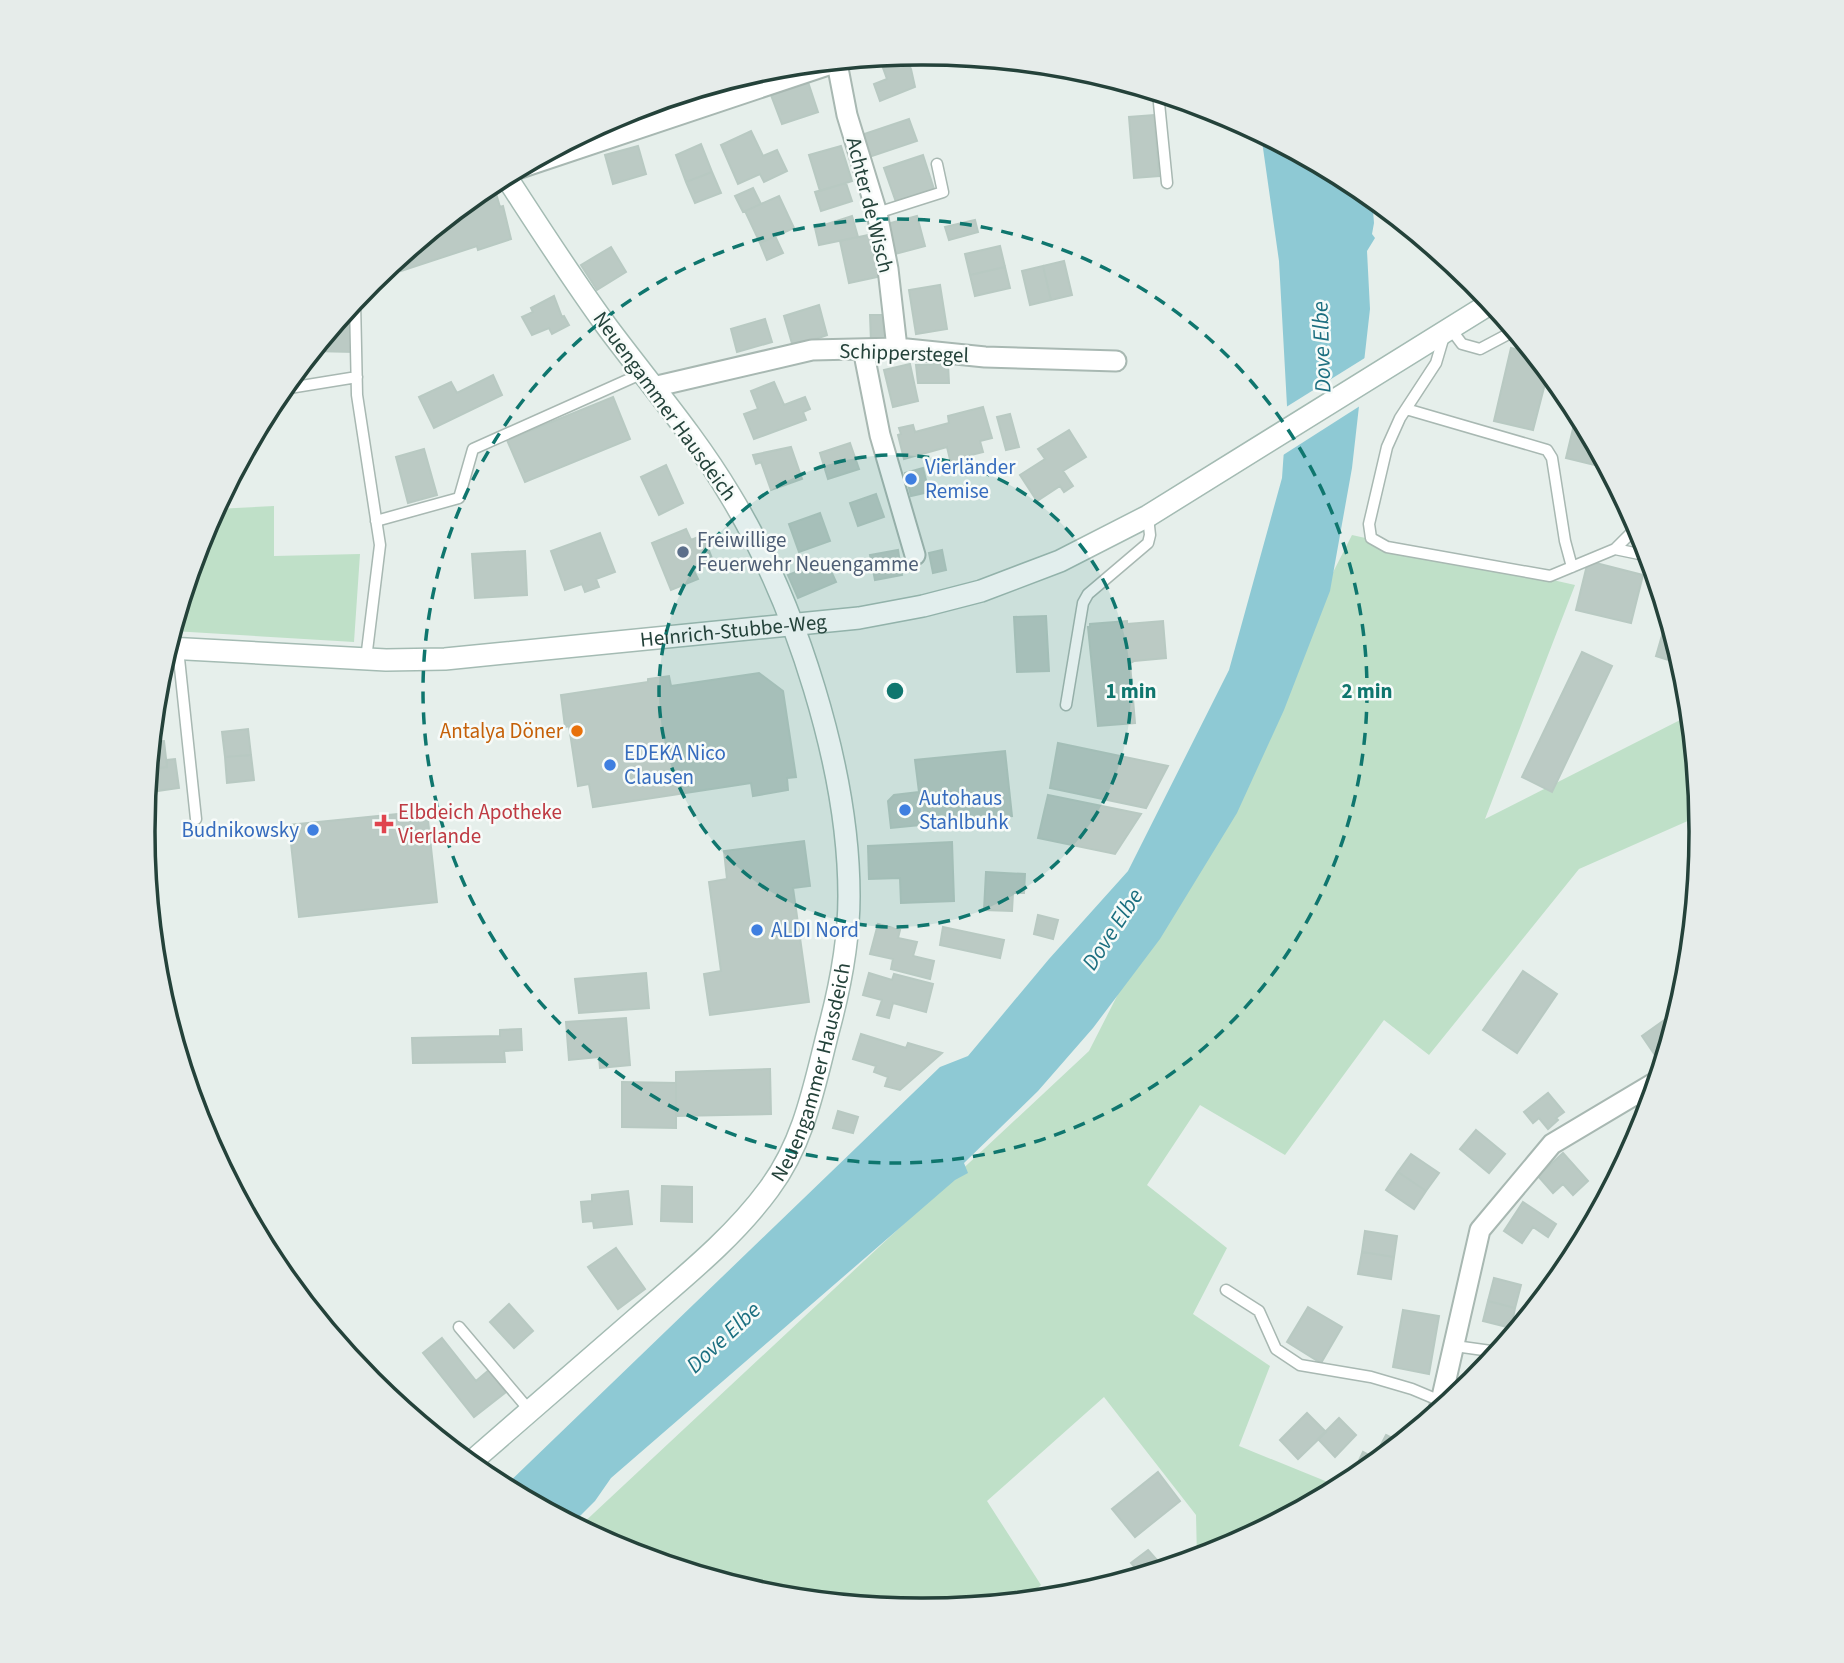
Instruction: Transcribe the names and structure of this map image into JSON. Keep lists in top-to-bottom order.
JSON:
{
  "streets": {
    "street": [
      "Achter de Wisch",
      "Schipperstegel",
      "Neuengammer Hausdeich",
      "Heinrich-Stubbe-Weg"
    ]
  },
  "crossings": [
    ["Achter de Wisch", "Schipperstegel"],
    ["Schipperstegel", "Neuengammer Hausdeich"],
    ["Neuengammer Hausdeich", "Heinrich-Stubbe-Weg"]
  ],
  "water": ["Dove Elbe"],
  "places": {
    "other": [
      "Vierländer Remise",
      "Freiwillige Feuerwehr Neuengamme",
      "Antalya Döner",
      "EDEKA Nico Clausen",
      "Autohaus Stahlbuhk",
      "Budnikowsky",
      "ALDI Nord"
    ],
    "health": ["Elbdeich Apotheke Vierlande"]
  },
  "rings": ["1 min", "2 min"]
}
